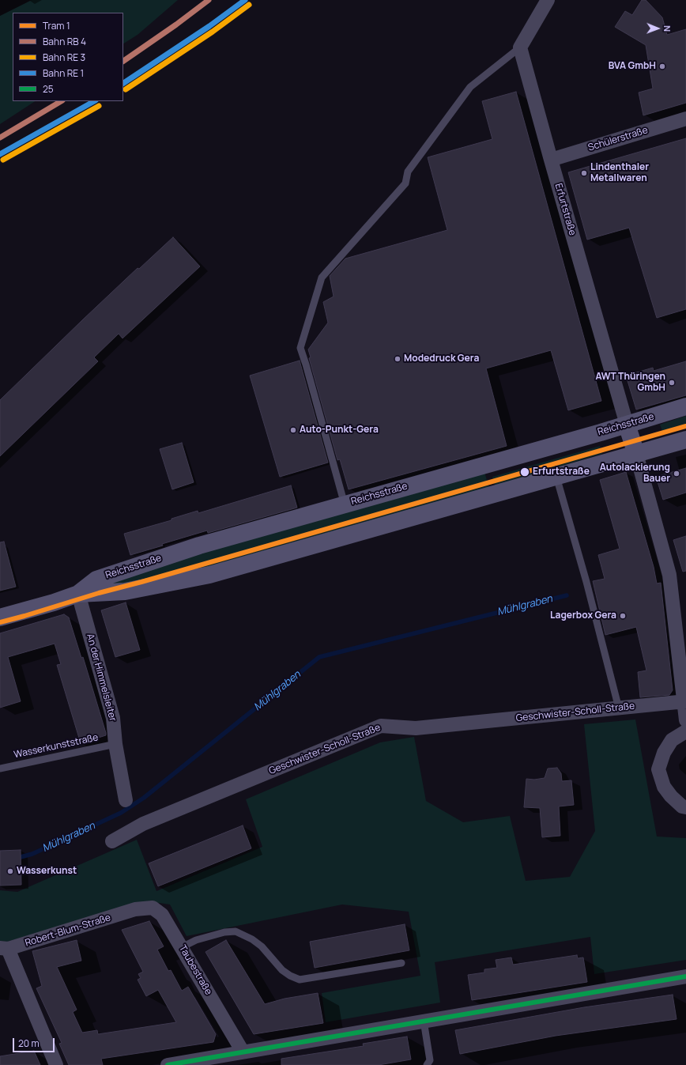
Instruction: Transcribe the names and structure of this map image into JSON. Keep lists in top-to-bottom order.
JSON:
{
  "streets": {
    "main road": ["Reichsstraße"],
    "street": [
      "Schülerstraße",
      "Erfurtstraße",
      "An der Himmelsleiter",
      "Geschwister-Scholl-Straße",
      "Robert-Blum-Straße",
      "Taubestraße"
    ],
    "lane": ["Wasserkunststraße"]
  },
  "crossings": [
    ["Schülerstraße", "Erfurtstraße"],
    ["Erfurtstraße", "Reichsstraße"],
    ["Reichsstraße", "An der Himmelsleiter"],
    ["An der Himmelsleiter", "Wasserkunststraße"],
    ["Robert-Blum-Straße", "Taubestraße"]
  ],
  "water": ["Mühlgraben"],
  "places": [
    "BVA GmbH",
    "Lindenthaler Metallwaren",
    "Modedruck Gera",
    "AWT Thüringen GmbH",
    "Auto-Punkt-Gera",
    "Erfurtstraße",
    "Autolackierung Bauer",
    "Lagerbox Gera",
    "Wasserkunst"
  ],
  "lines": ["tram line 1", "transit line 25"],
  "legend": [
    "Tram 1",
    "Bahn RB 4",
    "Bahn RE 3",
    "Bahn RE 1",
    "25"
  ],
  "scale_bar": "20 m",
  "north": "right"
}
